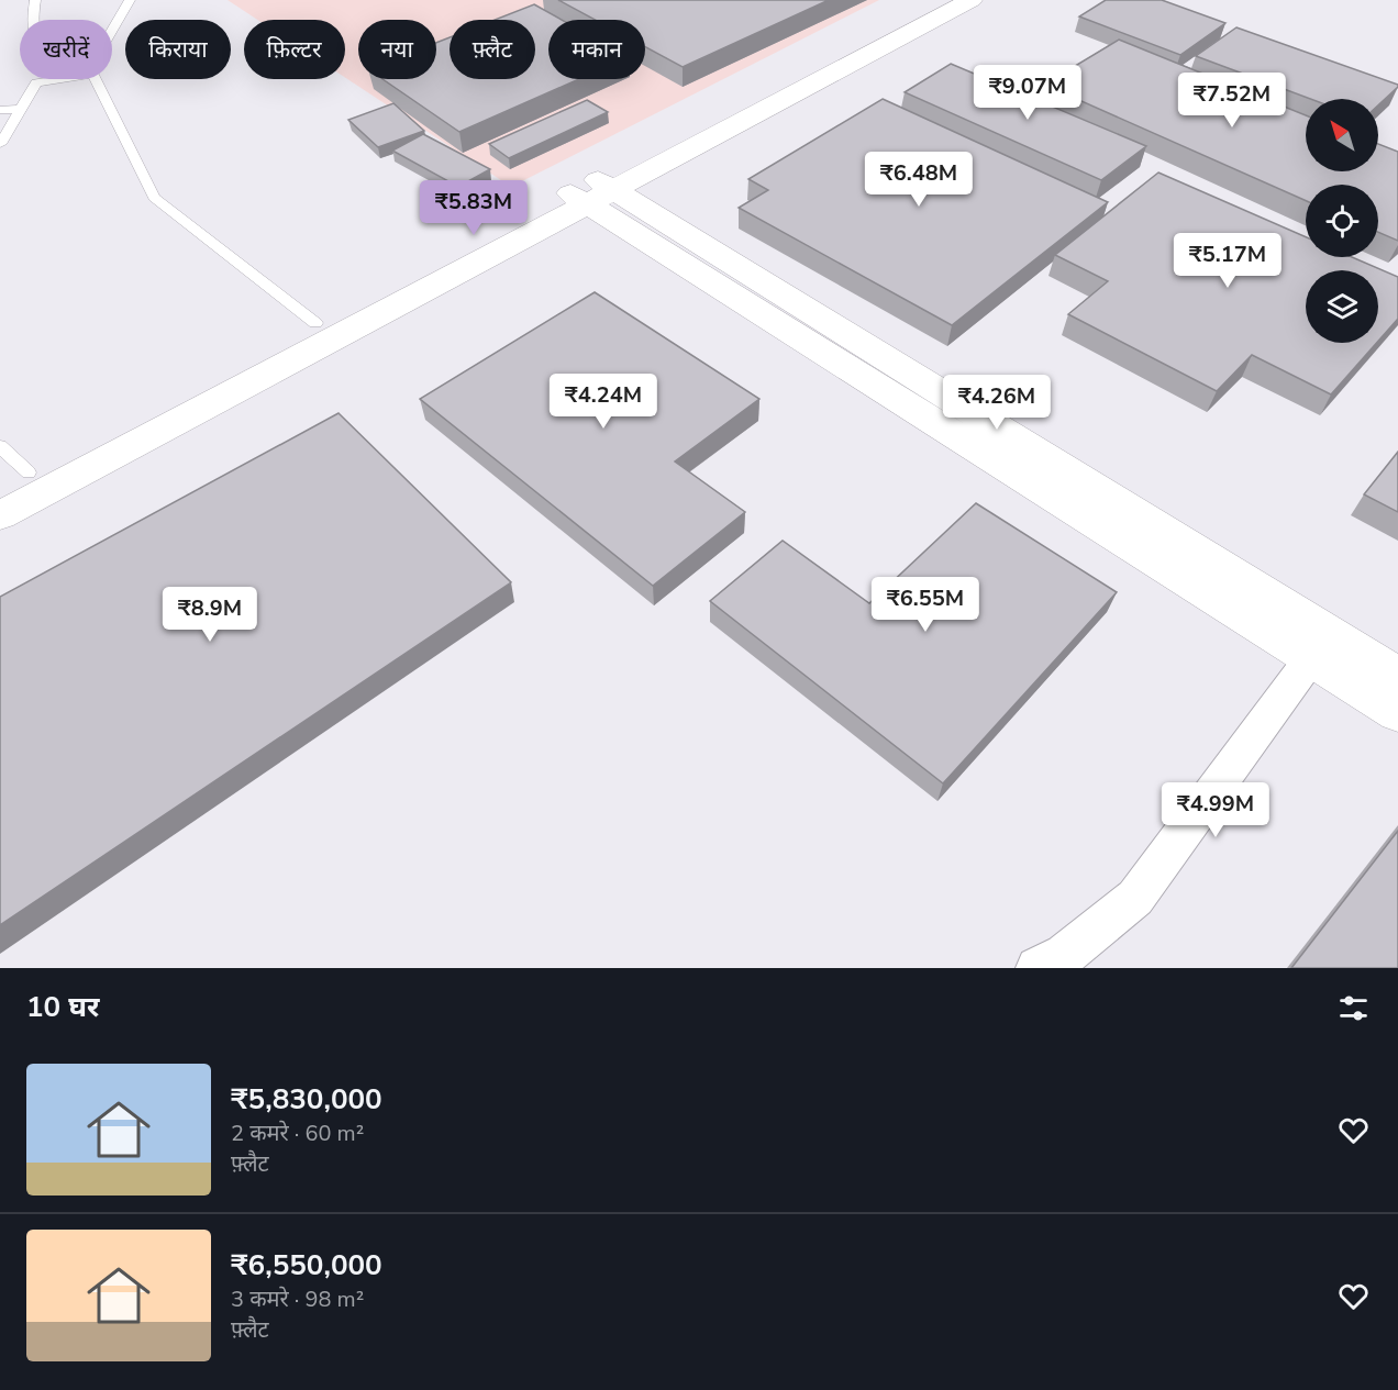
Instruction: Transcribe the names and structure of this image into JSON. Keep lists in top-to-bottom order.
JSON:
{
  "north": "top left",
  "page": {
    "chip": [
      "खरीदें",
      "किराया",
      "फ़िल्टर",
      "नया",
      "फ़्लैट",
      "मकान"
    ],
    "price": [
      "₹9.07M",
      "₹7.52M",
      "₹6.48M",
      "₹5.83M",
      "₹5.17M",
      "₹4.24M",
      "₹4.26M",
      "₹6.55M",
      "₹8.9M",
      "₹4.99M"
    ],
    "heading": "10 घर",
    "list": [
      {
        "name": "₹5,830,000",
        "note": "2 कमरे · 60 m² · फ़्लैट"
      },
      {
        "name": "₹6,550,000",
        "note": "3 कमरे · 98 m² · फ़्लैट"
      }
    ]
  }
}
